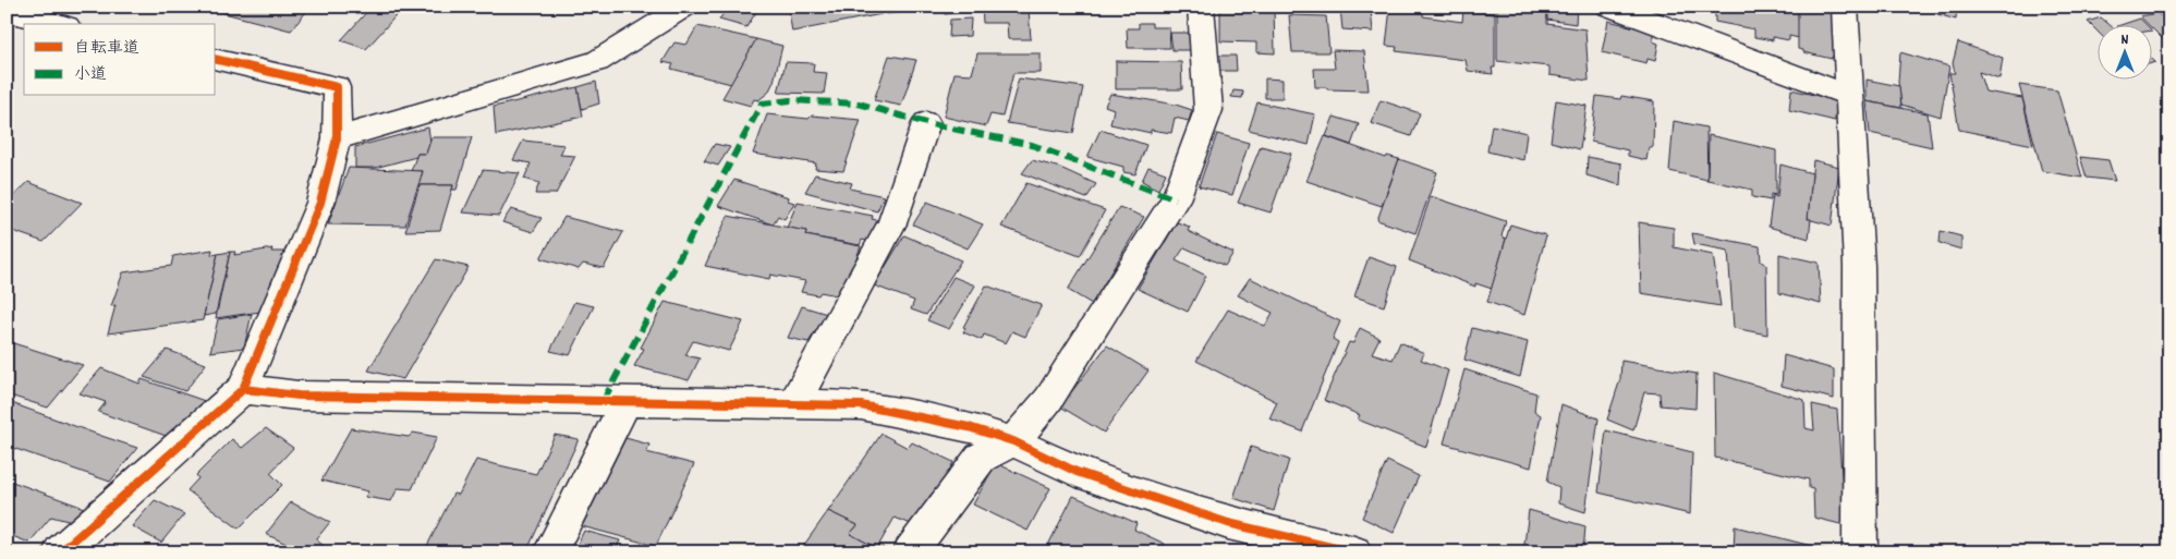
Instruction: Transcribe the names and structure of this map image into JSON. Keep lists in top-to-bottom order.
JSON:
{
  "legend": ["自転車道", "小道"],
  "north": "top"
}
